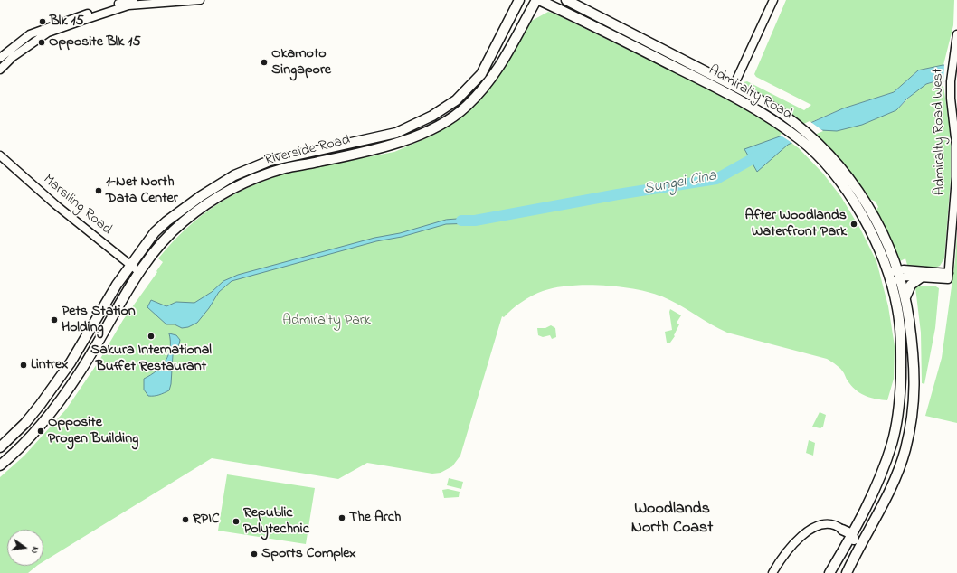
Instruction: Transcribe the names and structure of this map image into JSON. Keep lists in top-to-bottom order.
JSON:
{
  "streets": {
    "main road": ["Admiralty Road", "Riverside Road"],
    "street": ["Admiralty Road West", "Marsiling Road"]
  },
  "crossings": [
    ["Admiralty Road", "Riverside Road"],
    ["Riverside Road", "Marsiling Road"]
  ],
  "districts": ["Woodlands North Coast"],
  "water": ["Sungei Cina"],
  "parks": ["Admiralty Park"],
  "places": [
    "Blk 15",
    "Opposite Blk 15",
    "Okamoto Singapore",
    "1-Net North Data Center",
    "After Woodlands Waterfront Park",
    "Pets Station Holding",
    "Sakura International Buffet Restaurant",
    "Lintrex",
    "Opposite Progen Building",
    "The Arch",
    "RPIC",
    "Republic Polytechnic",
    "Sports Complex"
  ],
  "north": "right"
}
